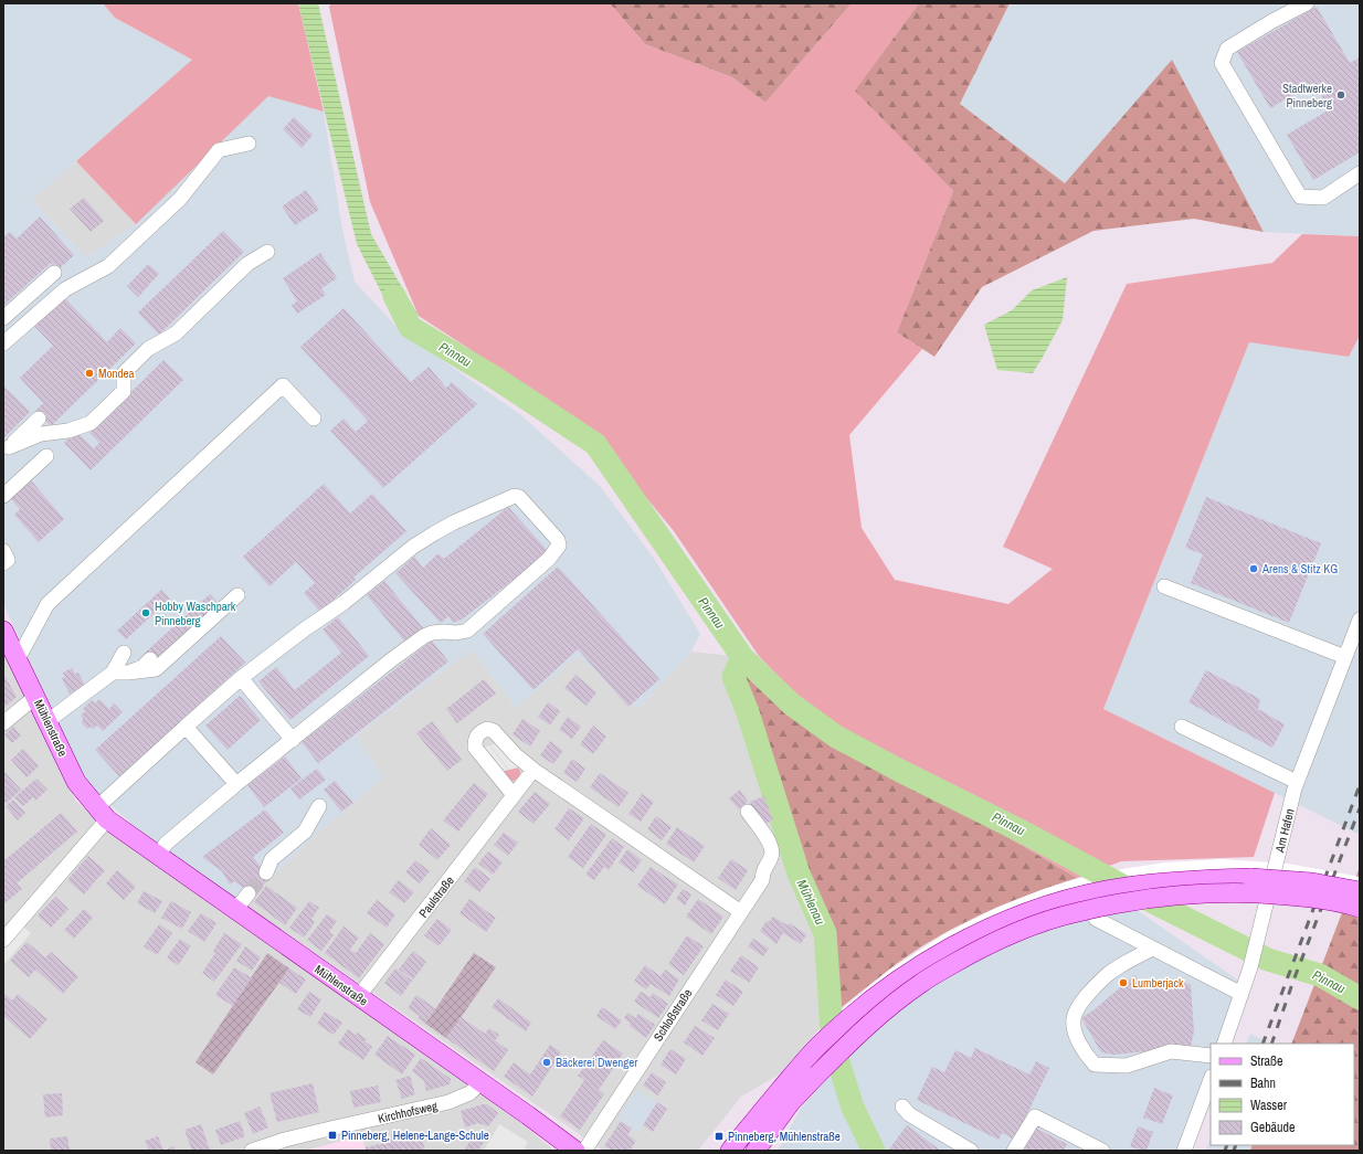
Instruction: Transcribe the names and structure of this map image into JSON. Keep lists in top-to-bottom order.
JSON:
{
  "streets": {
    "main road": ["Mühlenstraße"],
    "street": [
      "Am Hafen",
      "Paulstraße",
      "Schloßstraße",
      "Kirchhofsweg"
    ]
  },
  "crossings": [
    ["Mühlenstraße", "Paulstraße"],
    ["Mühlenstraße", "Kirchhofsweg"]
  ],
  "water": ["Pinnau", "Mühlenau"],
  "places": {
    "other": [
      "Stadtwerke Pinneberg",
      "Mondea",
      "Arens & Stitz KG",
      "Hobby Waschpark Pinneberg",
      "Lumberjack",
      "Bäckerei Dwenger"
    ],
    "transit": ["Pinneberg, Helene-Lange-Schule", "Pinneberg, Mühlenstraße"]
  },
  "legend": [
    "Straße",
    "Bahn",
    "Wasser",
    "Gebäude"
  ]
}
